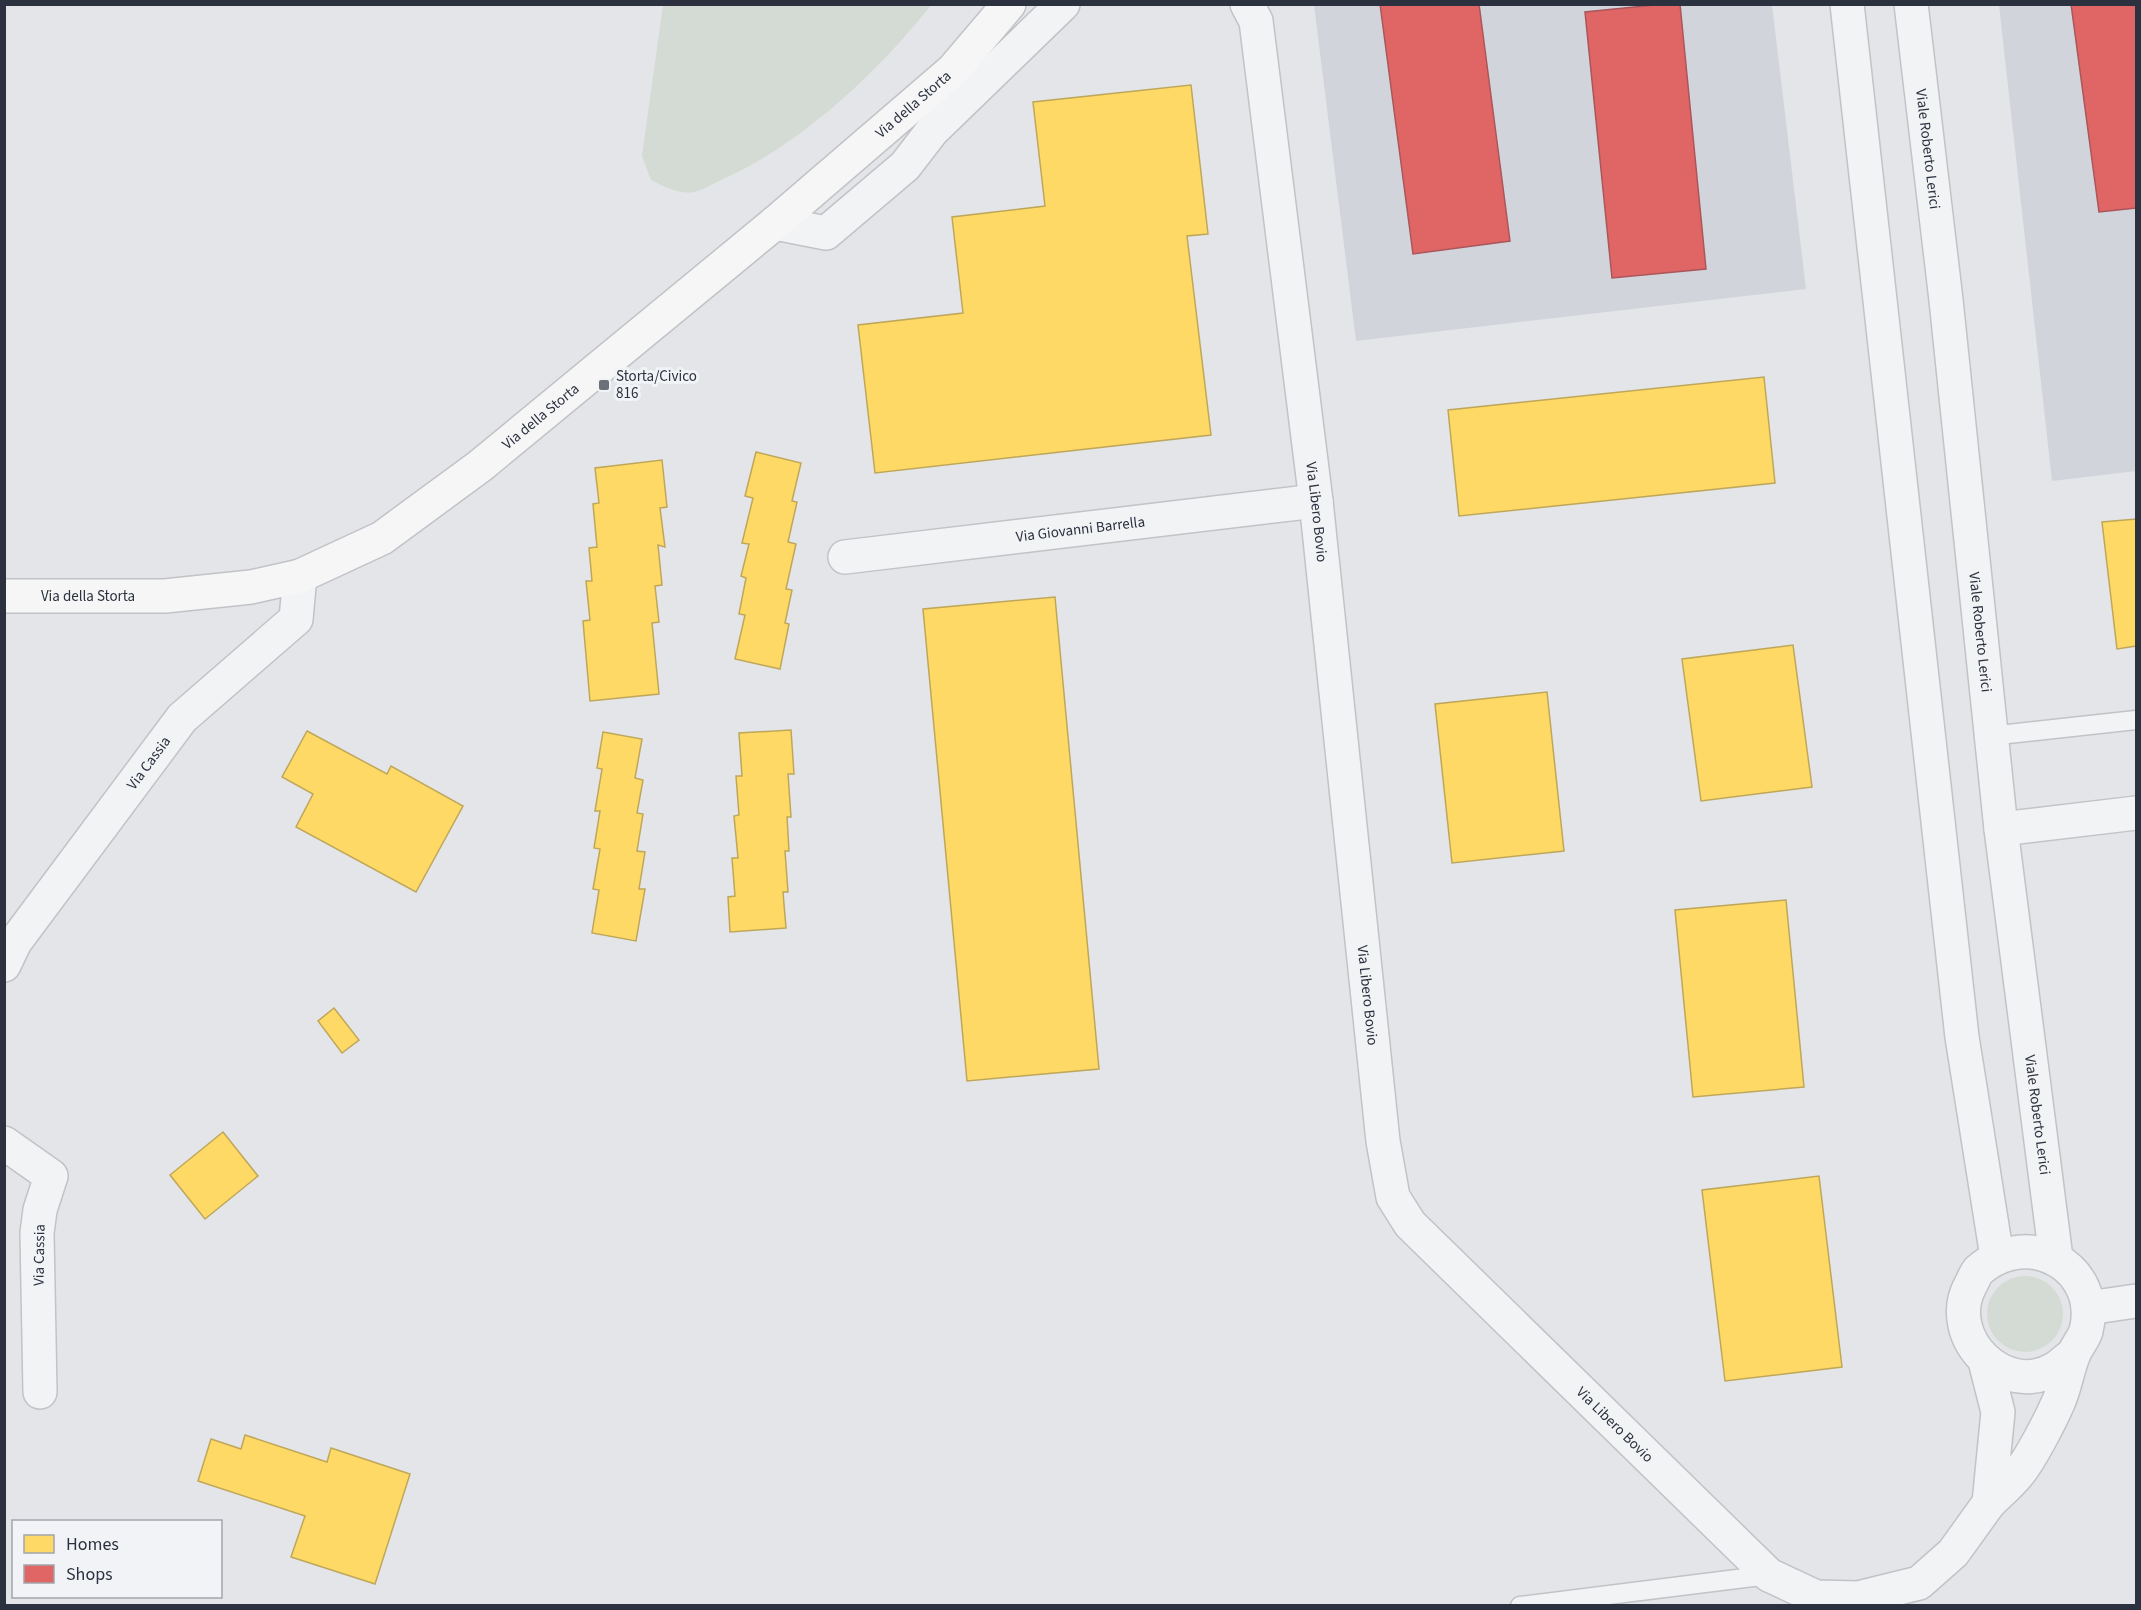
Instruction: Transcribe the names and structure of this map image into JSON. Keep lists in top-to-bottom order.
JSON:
{
  "streets": {
    "main road": ["Via della Storta"],
    "street": [
      "Viale Roberto Lerici",
      "Via Libero Bovio",
      "Via Giovanni Barrella",
      "Via Cassia"
    ]
  },
  "crossings": [
    ["Via della Storta", "Via Cassia"],
    ["Viale Roberto Lerici", "Via Libero Bovio"],
    ["Via Libero Bovio", "Via Giovanni Barrella"]
  ],
  "places": {
    "transit": ["Storta/Civico 816"]
  },
  "legend": ["Homes", "Shops"]
}
